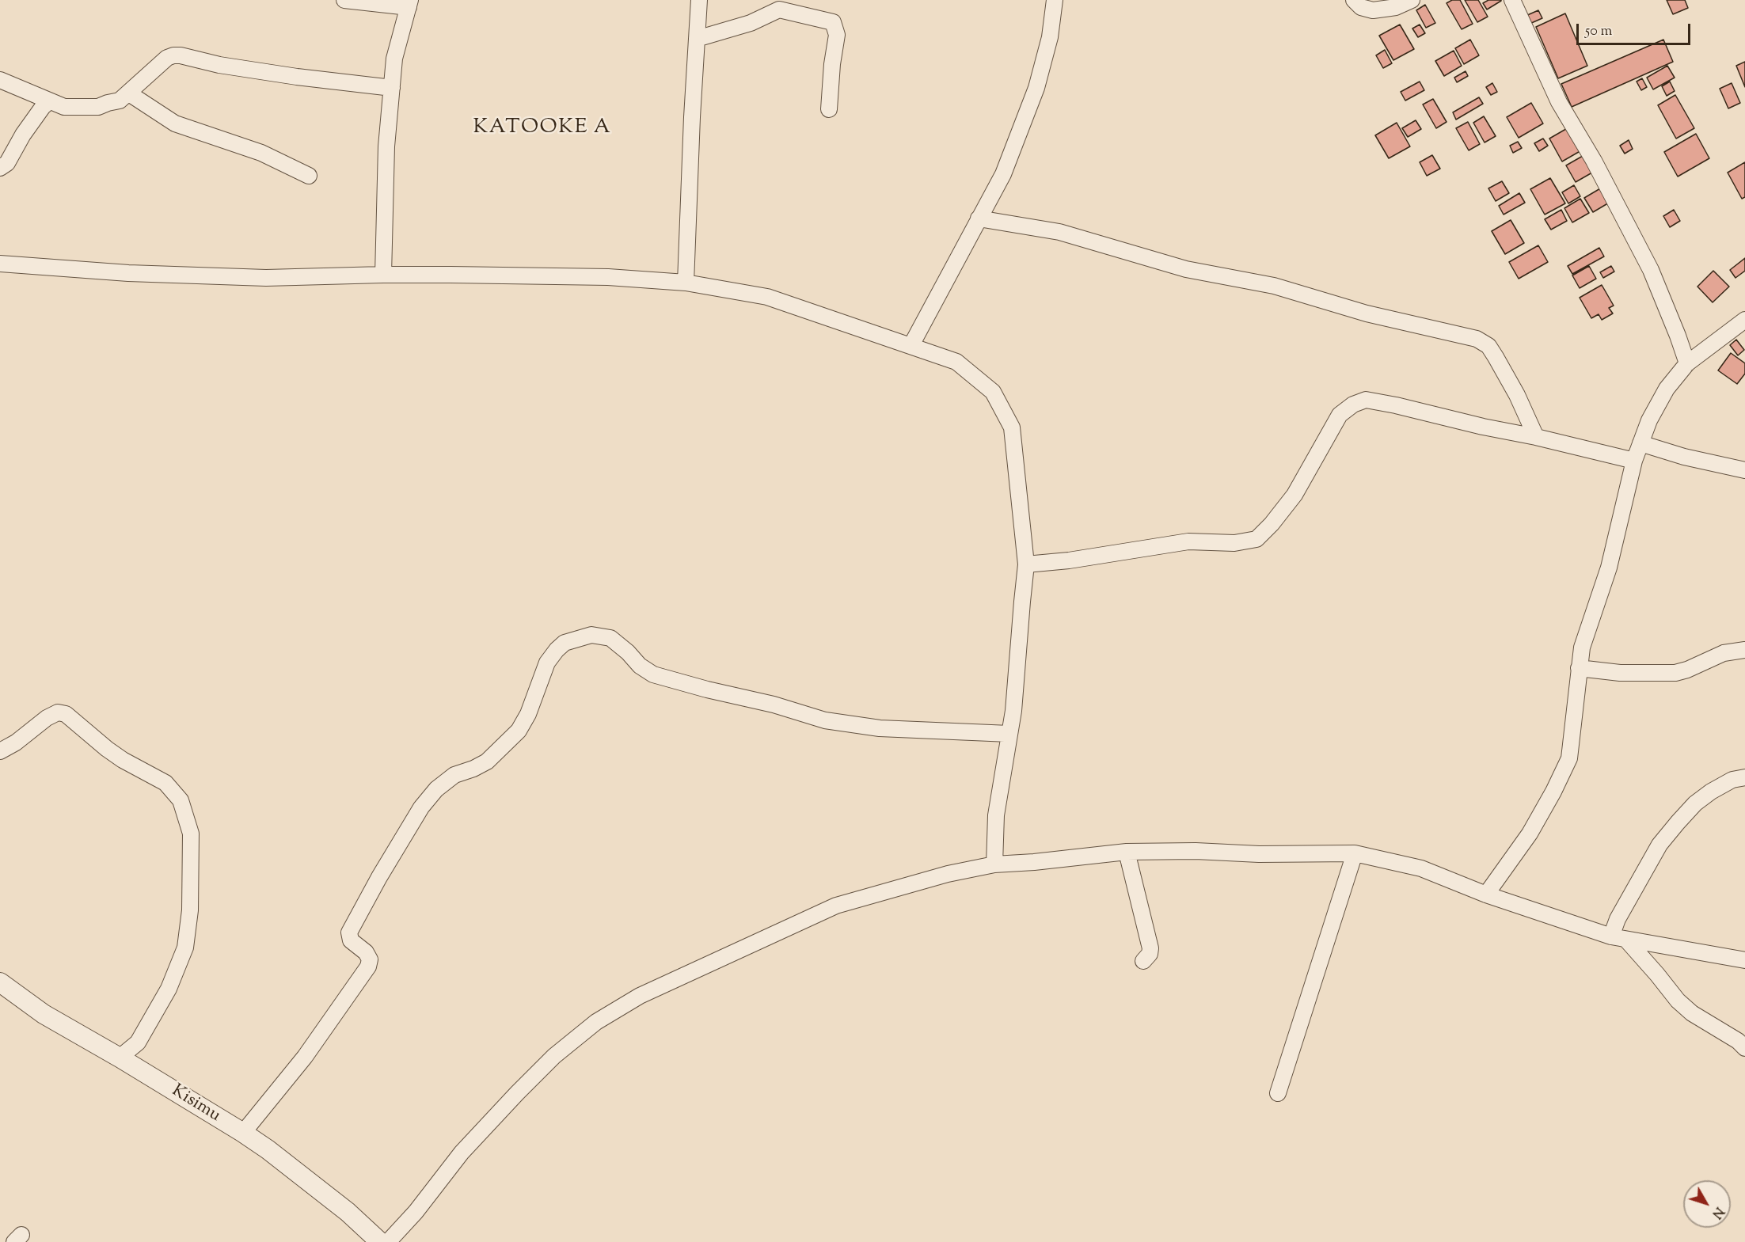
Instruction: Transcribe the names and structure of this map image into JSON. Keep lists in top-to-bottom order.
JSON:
{
  "streets": {
    "street": ["Kisimu"]
  },
  "districts": ["KATOOKE A"],
  "scale_bar": "50 m",
  "north": "bottom right"
}
